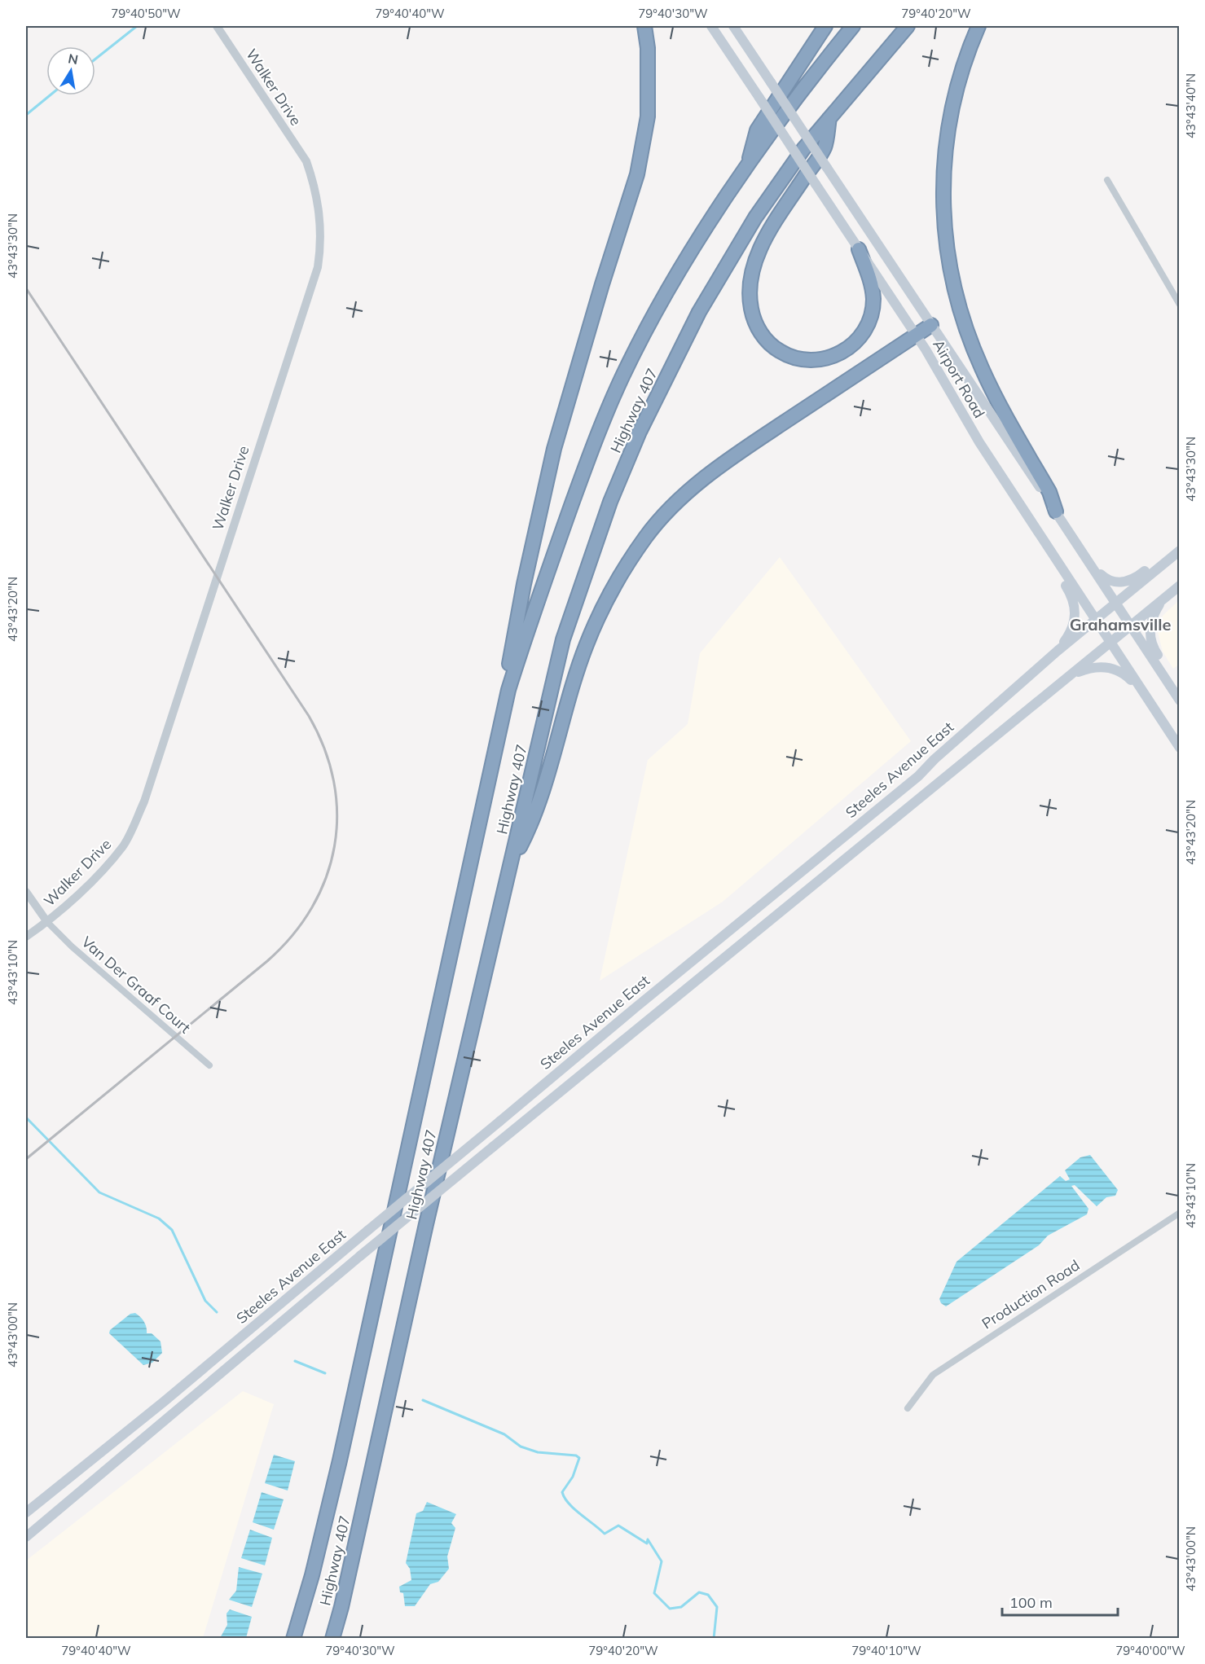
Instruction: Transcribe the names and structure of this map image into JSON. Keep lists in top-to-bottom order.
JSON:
{
  "streets": {
    "highway": ["Highway 407"],
    "main road": ["Airport Road", "Steeles Avenue East"],
    "street": ["Walker Drive", "Van Der Graaf Court", "Production Road"]
  },
  "crossings": [
    ["Walker Drive", "Van Der Graaf Court"],
    ["Airport Road", "Steeles Avenue East"]
  ],
  "districts": ["Grahamsville"],
  "scale_bar": "100 m",
  "north": "top",
  "coordinates": [
    "79°40'50\"W",
    "79°40'40\"W",
    "79°40'30\"W",
    "79°40'20\"W",
    "43°43'40\"N",
    "43°43'30\"N",
    "43°43'20\"N",
    "43°43'10\"N",
    "43°43'00\"N",
    "79°40'10\"W",
    "79°40'00\"W"
  ]
}
